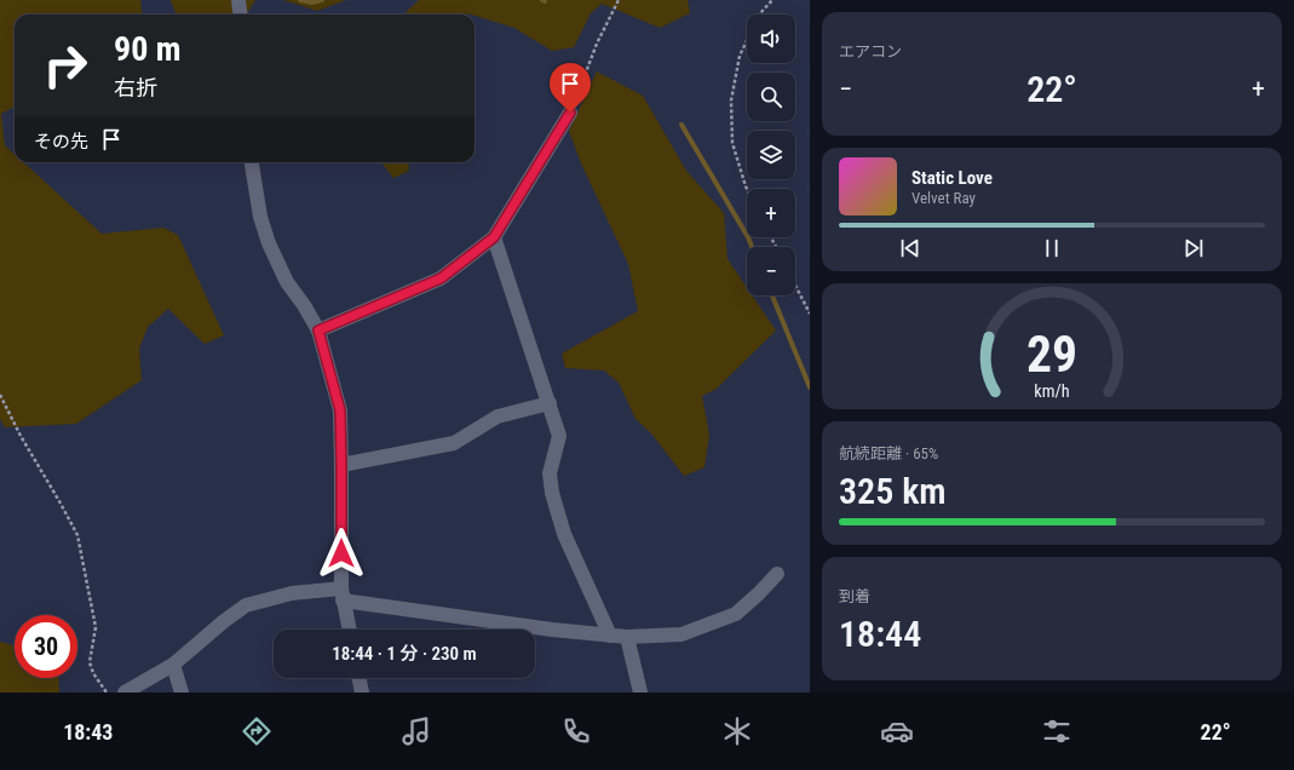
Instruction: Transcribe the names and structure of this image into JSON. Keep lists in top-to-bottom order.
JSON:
{
  "page": {
    "tile": [
      "エアコン",
      ["航続距離 · 65%", "325 km"],
      ["到着", "18:44"]
    ],
    "map_buttons": ["+", "−"],
    "turn": ["90 m", "右折"],
    "heat": ["−", "22°", "+"],
    "then": "その先",
    "song": ["Static Love", "Velvet Ray"],
    "limit": "30",
    "trip": "18:44 · 1 分 · 230 m",
    "tabs": ["18:43", "22°"],
    "gauge": ["29", "km/h"]
  }
}
